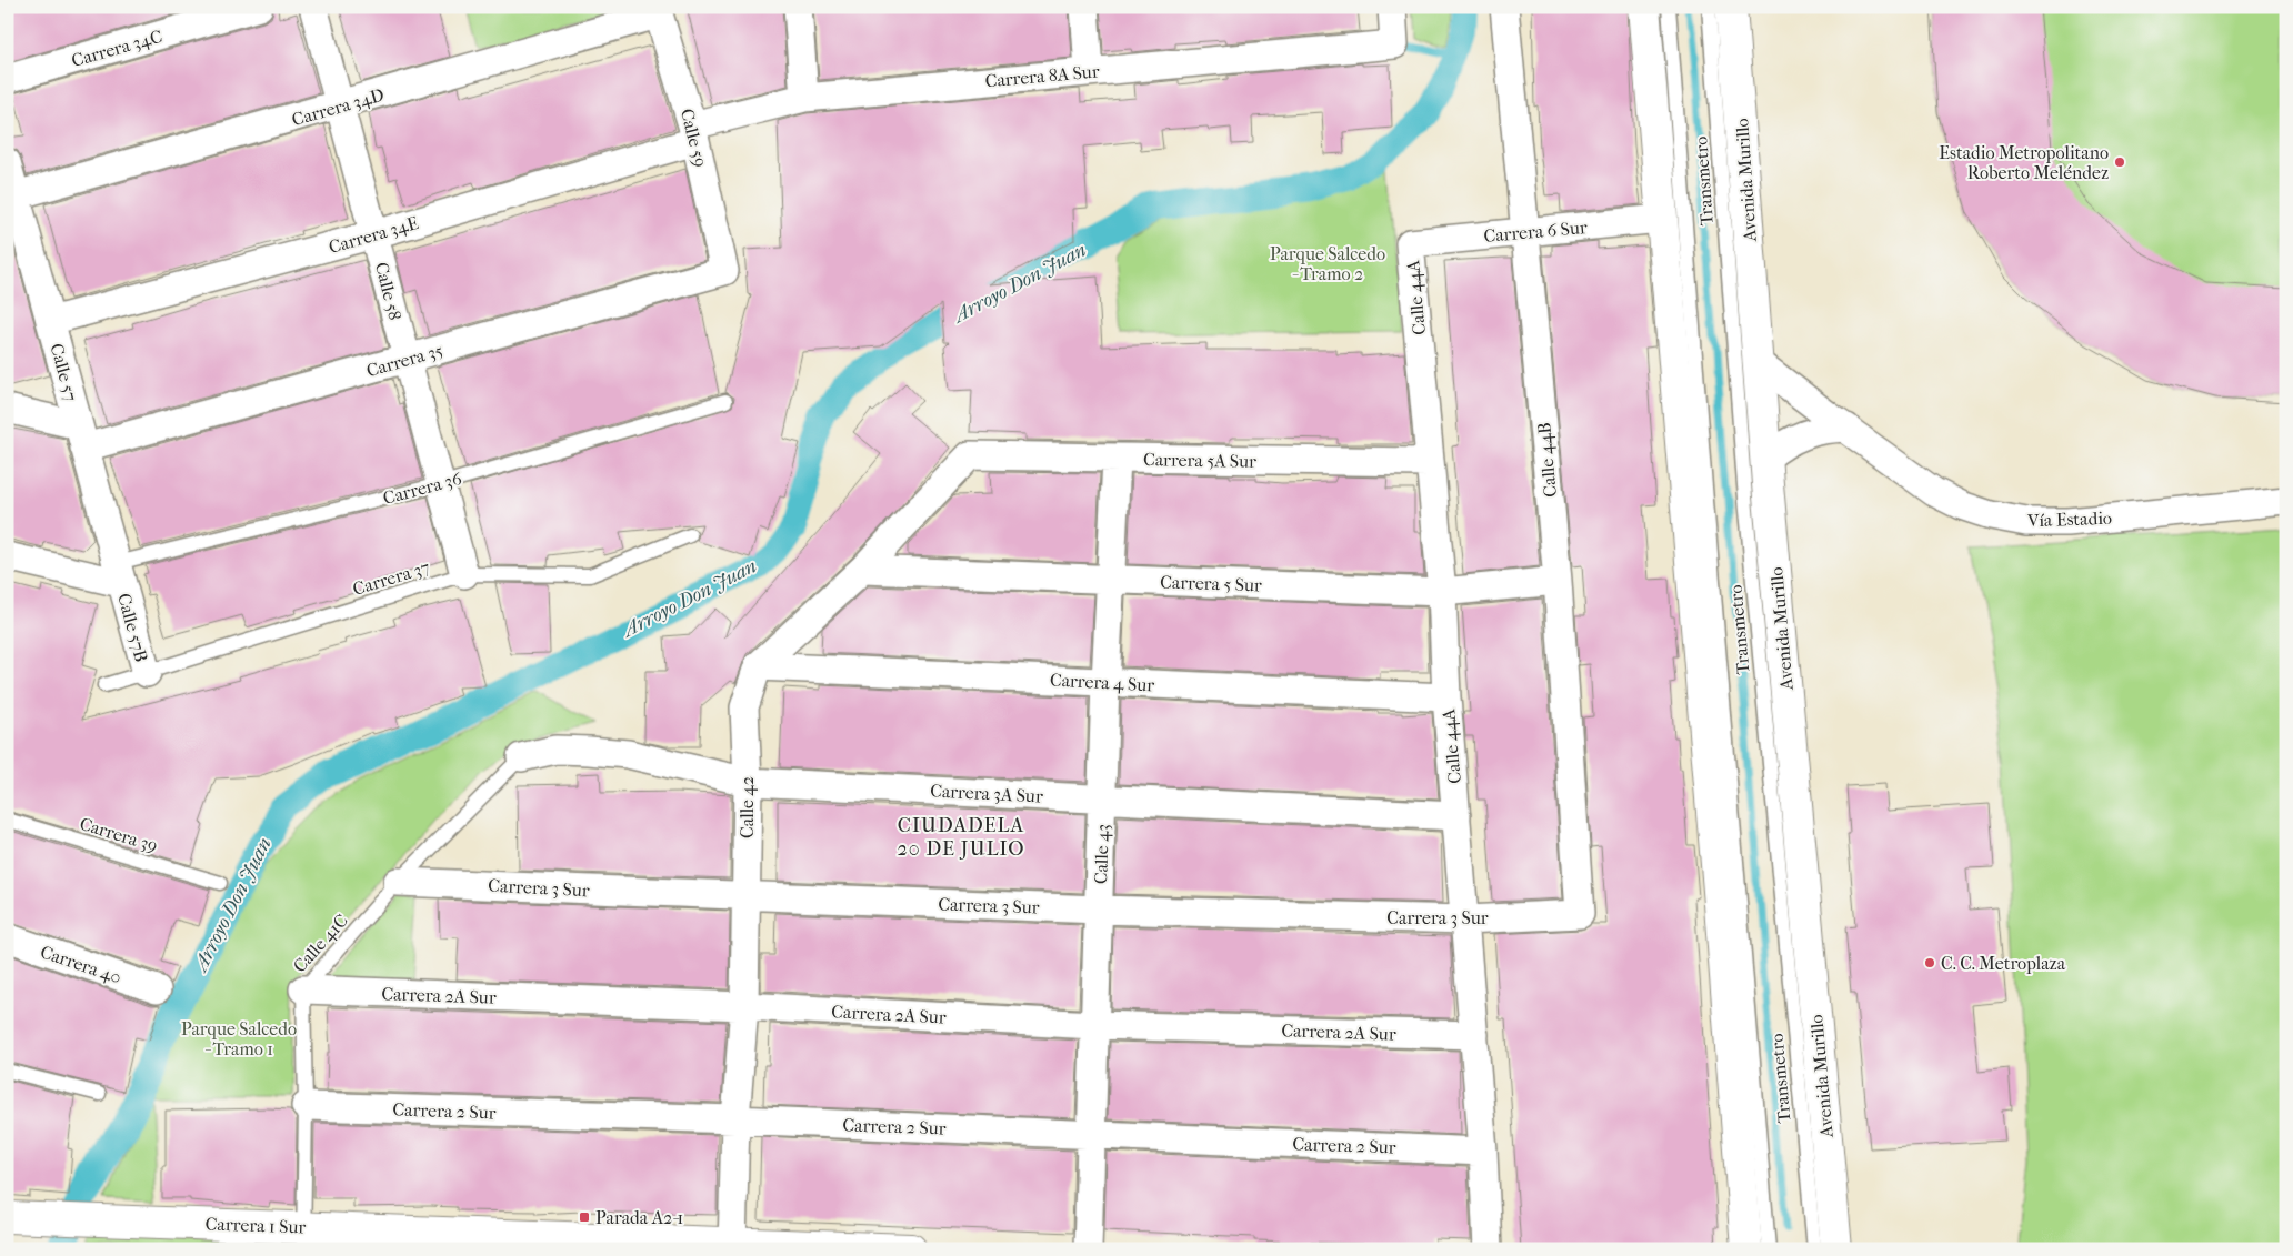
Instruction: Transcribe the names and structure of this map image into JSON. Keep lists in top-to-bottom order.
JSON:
{
  "streets": {
    "main road": ["Avenida Murillo", "Carrera 1 Sur"],
    "street": [
      "Carrera 34C",
      "Carrera 8A Sur",
      "Carrera 34D",
      "Calle 59",
      "Carrera 6 Sur",
      "Carrera 34E",
      "Calle 58",
      "Calle 44A",
      "Carrera 35",
      "Calle 57",
      "Carrera 5A Sur",
      "Calle 44B",
      "Carrera 36",
      "Vía Estadio",
      "Carrera 5 Sur",
      "Calle 57B",
      "Carrera 4 Sur",
      "Carrera 3A Sur",
      "Calle 42",
      "Calle 43",
      "Carrera 3 Sur",
      "Carrera 40",
      "Carrera 2A Sur",
      "Carrera 2 Sur"
    ],
    "lane": [
      "Transmetro",
      "Carrera 37",
      "Carrera 39",
      "Calle 41C"
    ]
  },
  "crossings": [
    ["Carrera 8A Sur", "Calle 59"],
    ["Carrera 8A Sur", "Carrera 34E"],
    ["Carrera 34D", "Calle 59"],
    ["Carrera 34D", "Calle 58"],
    ["Carrera 34D", "Calle 57"],
    ["Calle 59", "Carrera 34E"],
    ["Calle 59", "Carrera 35"],
    ["Avenida Murillo", "Vía Estadio"],
    ["Carrera 6 Sur", "Calle 44A"],
    ["Carrera 6 Sur", "Calle 44B"],
    ["Carrera 34E", "Calle 58"],
    ["Carrera 34E", "Calle 57"],
    ["Calle 58", "Carrera 35"],
    ["Calle 58", "Carrera 36"],
    ["Calle 58", "Carrera 37"],
    ["Calle 44A", "Carrera 5A Sur"],
    ["Calle 44A", "Carrera 5 Sur"],
    ["Calle 44A", "Carrera 4 Sur"],
    ["Calle 44A", "Carrera 3A Sur"],
    ["Calle 44A", "Carrera 3 Sur"],
    ["Calle 44A", "Carrera 2A Sur"],
    ["Calle 44A", "Carrera 2 Sur"],
    ["Carrera 35", "Calle 57"],
    ["Calle 57", "Carrera 36"],
    ["Calle 57", "Calle 57B"],
    ["Carrera 5A Sur", "Calle 42"],
    ["Carrera 5A Sur", "Calle 43"],
    ["Calle 44B", "Carrera 5 Sur"],
    ["Calle 44B", "Carrera 3 Sur"],
    ["Carrera 36", "Calle 57B"],
    ["Carrera 37", "Calle 57B"],
    ["Carrera 5 Sur", "Calle 42"],
    ["Carrera 5 Sur", "Calle 43"],
    ["Carrera 4 Sur", "Calle 42"],
    ["Carrera 4 Sur", "Calle 43"],
    ["Carrera 3A Sur", "Calle 42"],
    ["Carrera 3A Sur", "Calle 43"],
    ["Carrera 3A Sur", "Calle 41C"],
    ["Calle 42", "Carrera 3 Sur"],
    ["Calle 42", "Carrera 2A Sur"],
    ["Calle 42", "Carrera 2 Sur"],
    ["Calle 42", "Carrera 1 Sur"],
    ["Calle 43", "Carrera 3 Sur"],
    ["Calle 43", "Carrera 2A Sur"],
    ["Calle 43", "Carrera 2 Sur"],
    ["Carrera 3 Sur", "Calle 41C"],
    ["Calle 41C", "Carrera 2A Sur"],
    ["Calle 41C", "Carrera 2 Sur"],
    ["Calle 41C", "Carrera 1 Sur"]
  ],
  "districts": ["CIUDADELA 20 DE JULIO"],
  "water": ["Arroyo Don Juan"],
  "parks": ["Parque Salcedo - Tramo 2", "Parque Salcedo - Tramo 1"],
  "places": {
    "other": ["Estadio Metropolitano Roberto Meléndez", "C. C. Metroplaza"],
    "transit": ["Parada A2-1"]
  }
}
